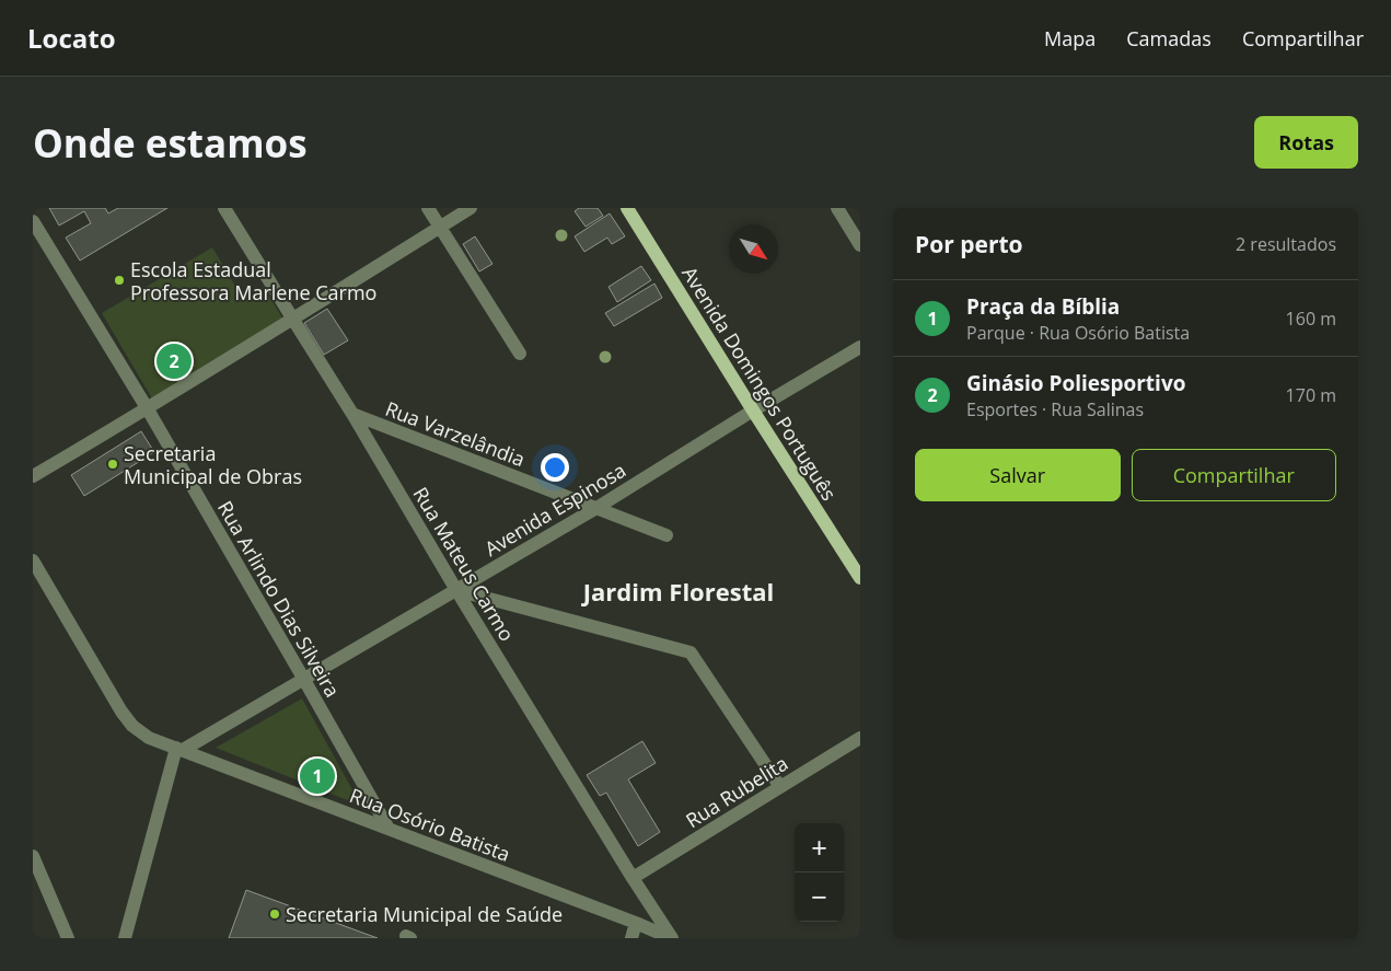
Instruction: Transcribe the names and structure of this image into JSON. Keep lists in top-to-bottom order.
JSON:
{
  "streets": {
    "main road": ["Avenida Domingos Português"],
    "street": [
      "Rua Varzelândia",
      "Avenida Espinosa",
      "Rua Mateus Carmo",
      "Rua Arlindo Dias Silveira",
      "Rua Rubelita",
      "Rua Osório Batista"
    ]
  },
  "crossings": [
    ["Avenida Domingos Português", "Avenida Espinosa"],
    ["Rua Varzelândia", "Avenida Espinosa"],
    ["Rua Varzelândia", "Rua Mateus Carmo"],
    ["Avenida Espinosa", "Rua Mateus Carmo"],
    ["Avenida Espinosa", "Rua Arlindo Dias Silveira"],
    ["Avenida Espinosa", "Rua Osório Batista"],
    ["Rua Mateus Carmo", "Rua Rubelita"],
    ["Rua Mateus Carmo", "Rua Osório Batista"],
    ["Rua Arlindo Dias Silveira", "Rua Osório Batista"]
  ],
  "districts": ["Jardim Florestal"],
  "places": ["Escola Estadual Professora Marlene Carmo", "Secretaria Municipal de Obras", "Secretaria Municipal de Saúde"],
  "north": "bottom right",
  "page": {
    "header": "Locato",
    "nav": ["Mapa", "Camadas", "Compartilhar"],
    "buttons": [
      "Rotas",
      ["Salvar", "Compartilhar"]
    ],
    "title": "Onde estamos",
    "heading": ["Por perto", "2 resultados"],
    "list": [
      {
        "mark": "1",
        "name": "Praça da Bíblia",
        "note": "Parque · Rua Osório Batista",
        "value": "160 m"
      },
      {
        "mark": "2",
        "name": "Ginásio Poliesportivo",
        "note": "Esportes · Rua Salinas",
        "value": "170 m"
      }
    ],
    "pins": ["2", "1"],
    "map_buttons": ["+", "−"]
  }
}
